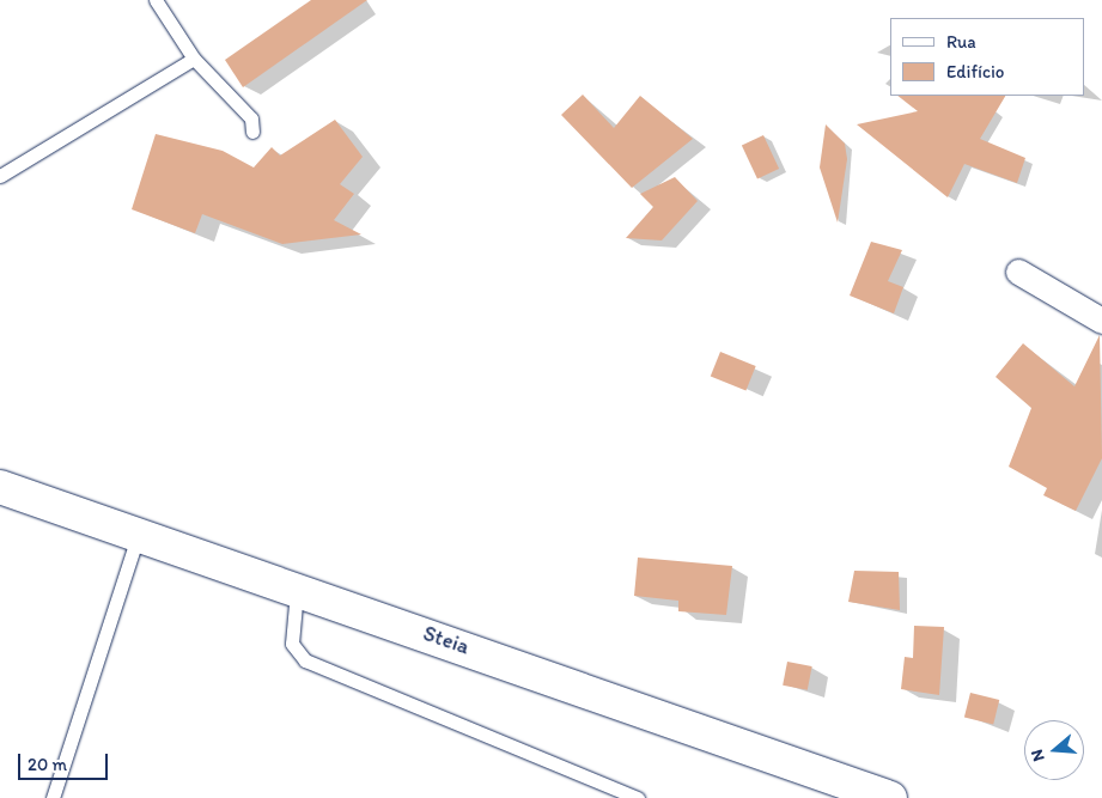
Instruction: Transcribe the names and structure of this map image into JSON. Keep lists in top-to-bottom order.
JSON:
{
  "streets": {
    "main road": ["Steia"]
  },
  "legend": ["Rua", "Edifício"],
  "scale_bar": "20 m",
  "north": "left"
}
